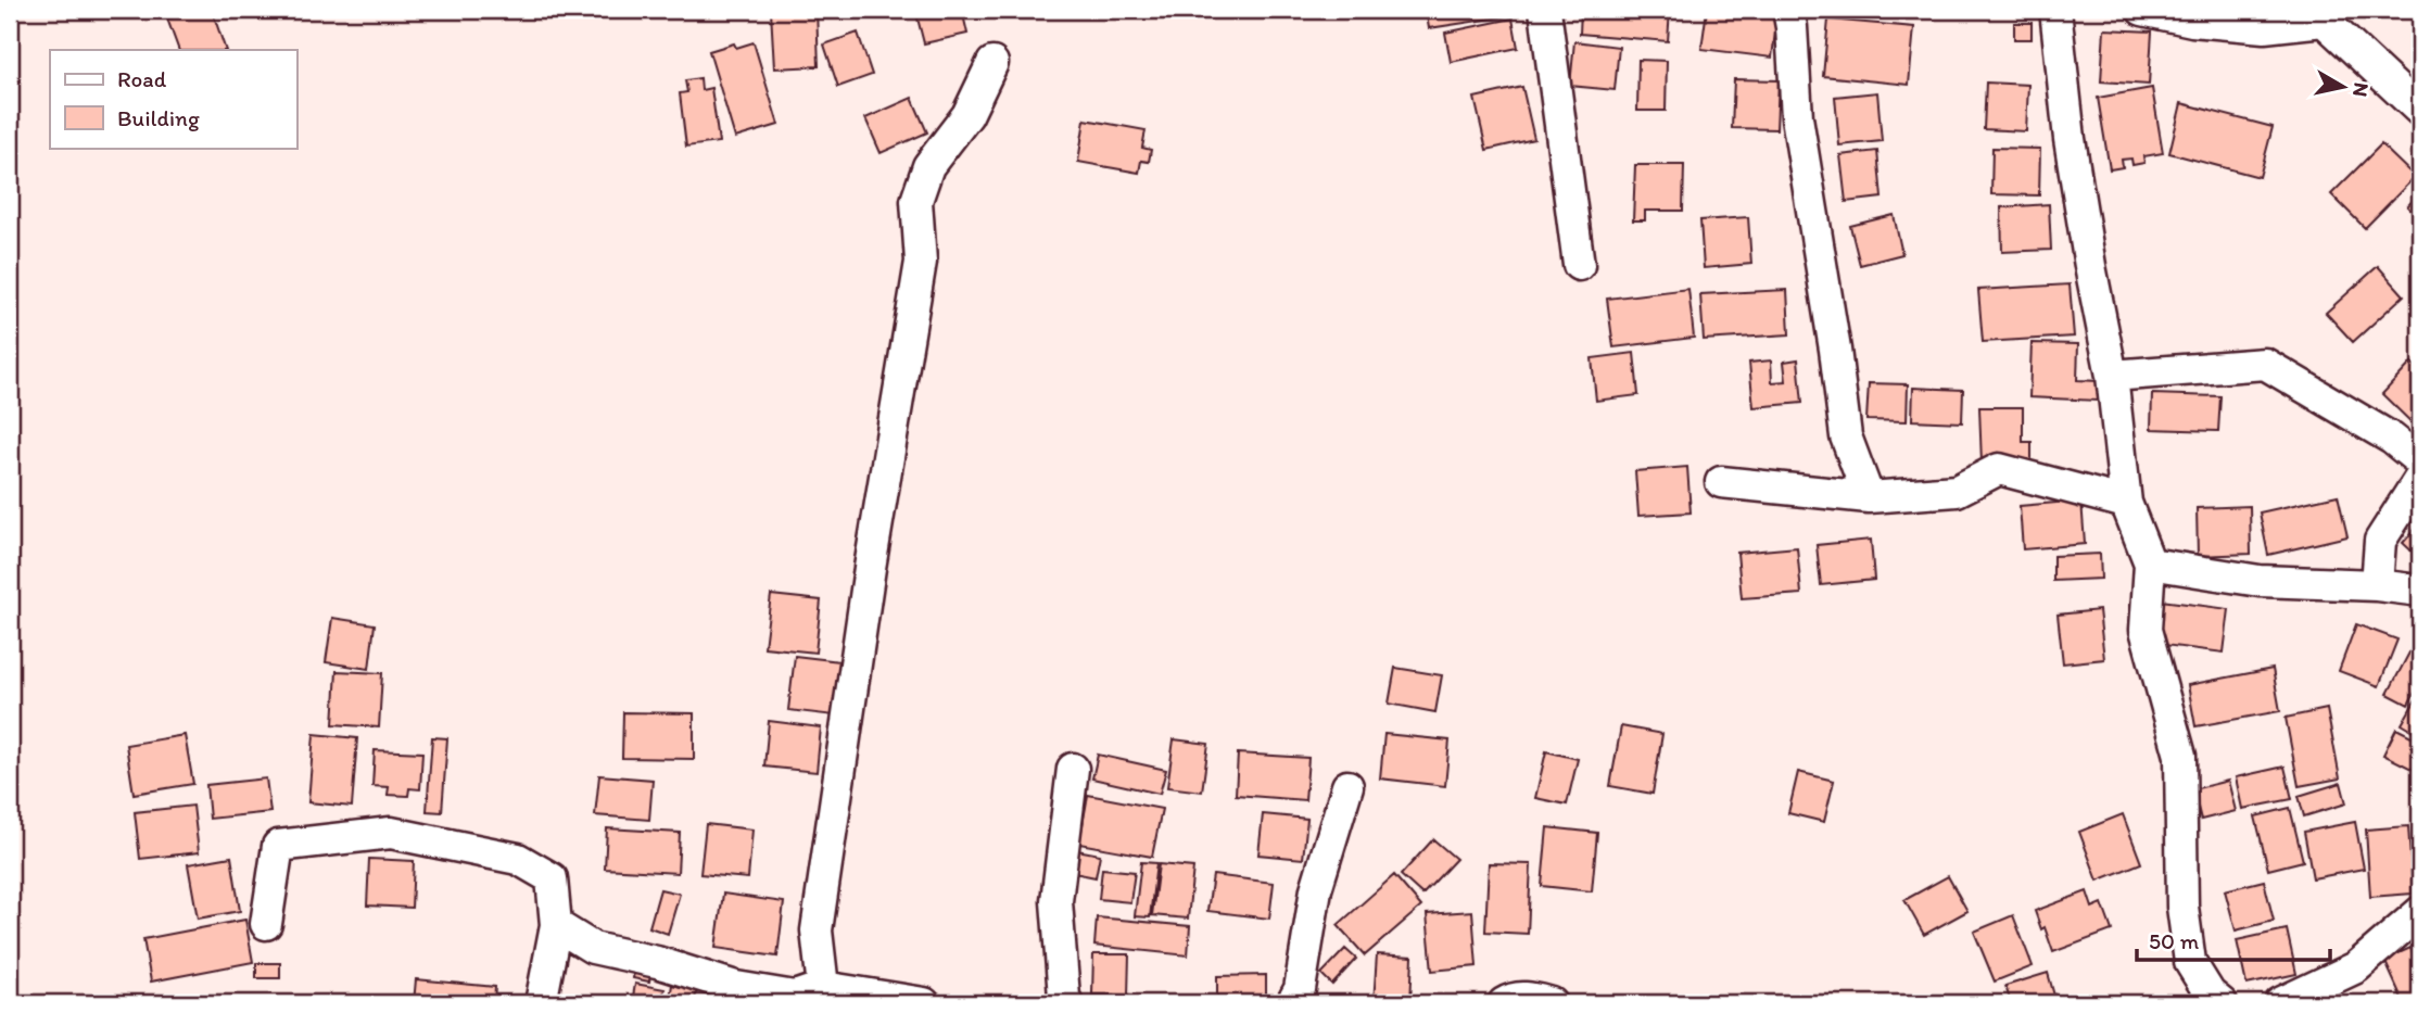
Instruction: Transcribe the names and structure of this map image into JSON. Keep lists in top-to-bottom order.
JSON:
{
  "legend": ["Road", "Building"],
  "scale_bar": "50 m",
  "north": "right"
}
